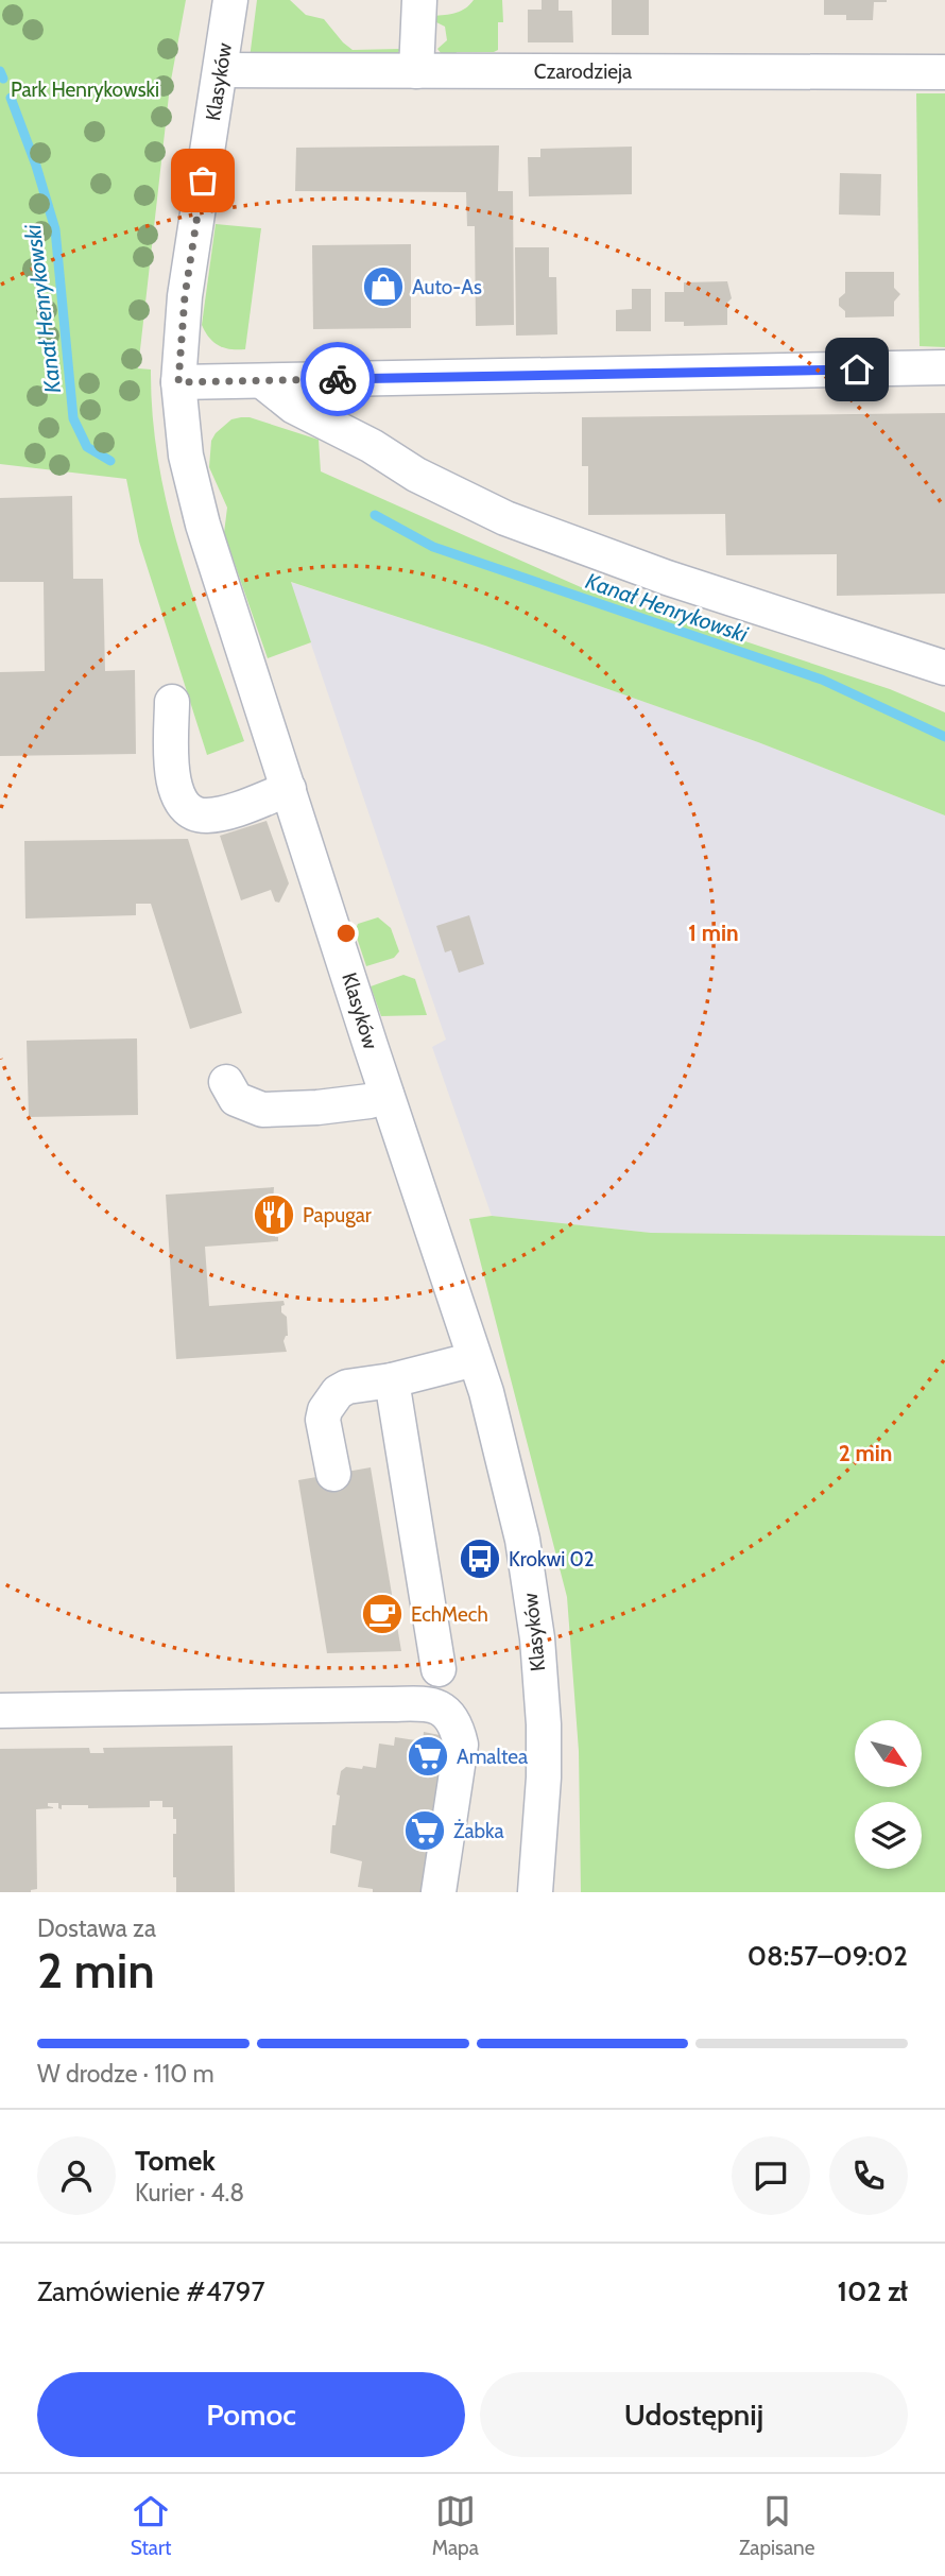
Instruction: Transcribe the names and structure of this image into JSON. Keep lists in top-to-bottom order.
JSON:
{
  "streets": {
    "street": ["Czarodzieja", "Klasyków"]
  },
  "crossings": [
    ["Czarodzieja", "Klasyków"]
  ],
  "water": ["Kanał Henrykowski"],
  "parks": ["Park Henrykowski"],
  "places": {
    "shop": ["Auto-As"],
    "restaurant": ["Papugar"],
    "bus stop": ["Krokwi 02"],
    "cafe": ["EchMech"],
    "supermarket": ["Amaltea", "Żabka"]
  },
  "north": "bottom right",
  "page": {
    "heading": ["2 min", "Dostawa za", "08:57–09:02"],
    "panel": [
      "Tomek",
      "Kurier · 4.8",
      "Zamówienie #4797",
      "102 zł"
    ],
    "bar": "W drodze · 110 m",
    "buttons": ["Pomoc", "Udostępnij"],
    "tabs": ["Start", "Mapa", "Zapisane"]
  },
  "rings": ["1 min", "2 min"]
}
